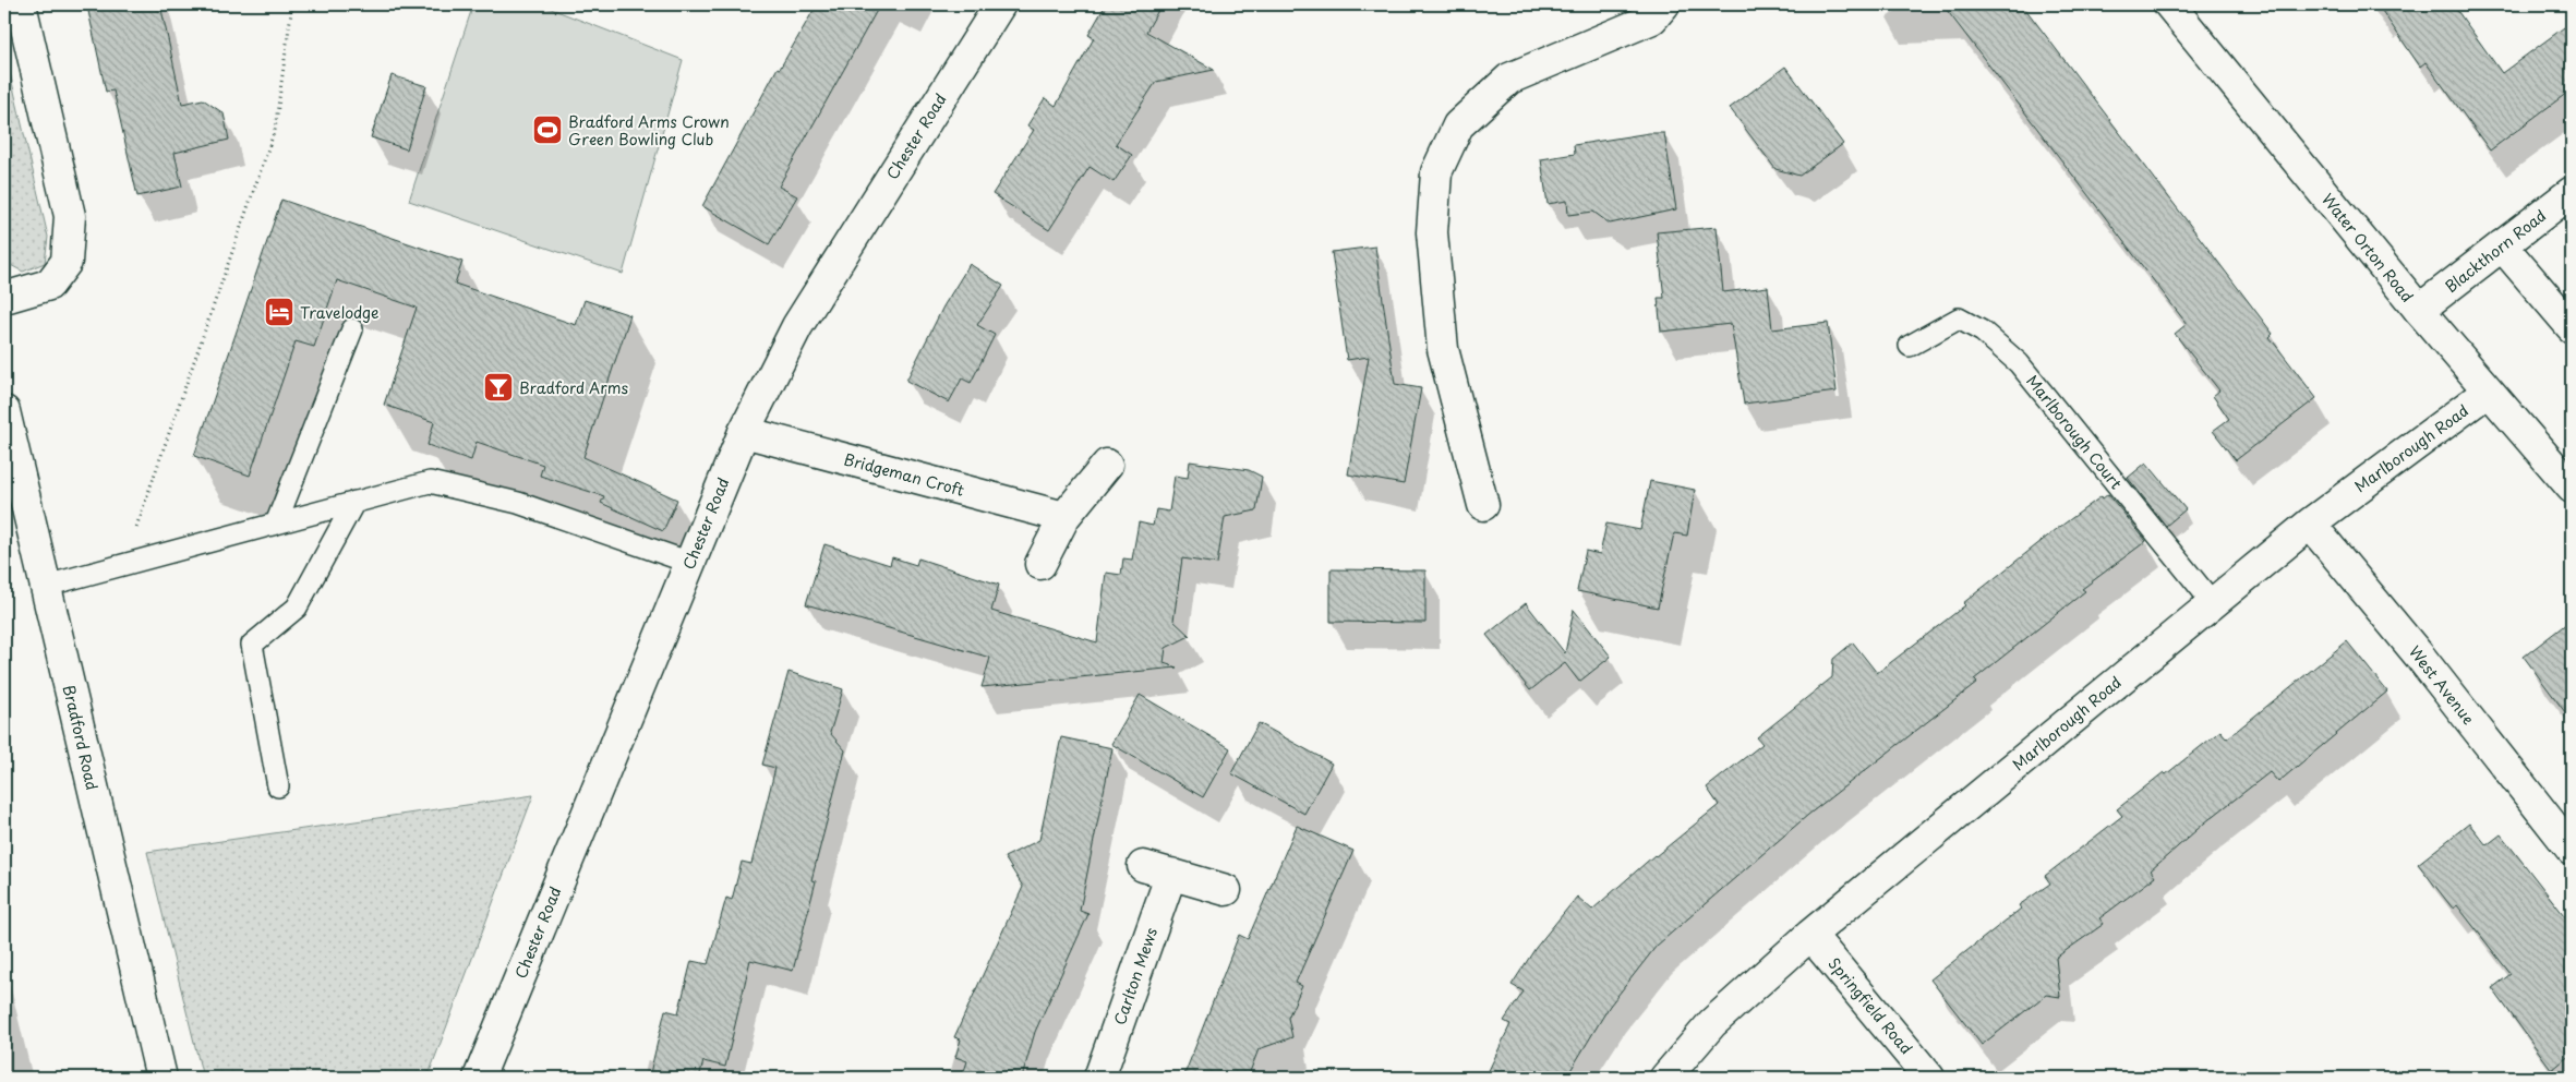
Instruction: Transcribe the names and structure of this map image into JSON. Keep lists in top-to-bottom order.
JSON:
{
  "streets": {
    "street": [
      "Chester Road",
      "Water Orton Road",
      "Blackthorn Road",
      "Marlborough Road",
      "Bridgeman Croft",
      "West Avenue",
      "Bradford Road",
      "Carlton Mews",
      "Springfield Road"
    ],
    "lane": ["Marlborough Court"]
  },
  "crossings": [
    ["Chester Road", "Bridgeman Croft"],
    ["Water Orton Road", "Blackthorn Road"],
    ["Water Orton Road", "Marlborough Road"],
    ["Marlborough Court", "Marlborough Road"],
    ["Marlborough Road", "West Avenue"],
    ["Marlborough Road", "Springfield Road"]
  ],
  "places": {
    "sports": ["Bradford Arms Crown Green Bowling Club"],
    "hotel": ["Travelodge"],
    "bar": ["Bradford Arms"]
  }
}
